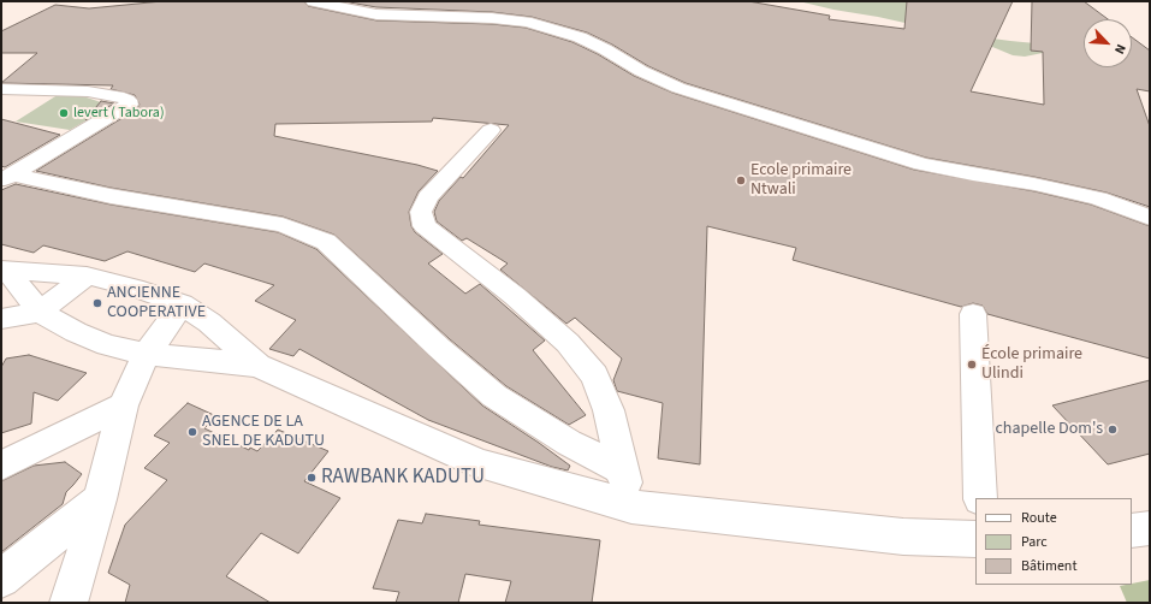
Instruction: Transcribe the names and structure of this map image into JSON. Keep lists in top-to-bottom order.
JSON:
{
  "places": [
    "levert ( Tabora)",
    "Ecole primaire Ntwali",
    "ANCIENNE COOPERATIVE",
    "École primaire Ulindi",
    "chapelle Dom's",
    "AGENCE DE LA SNEL DE KADUTU",
    "RAWBANK KADUTU"
  ],
  "legend": ["Route", "Parc", "Bâtiment"],
  "north": "bottom right"
}
